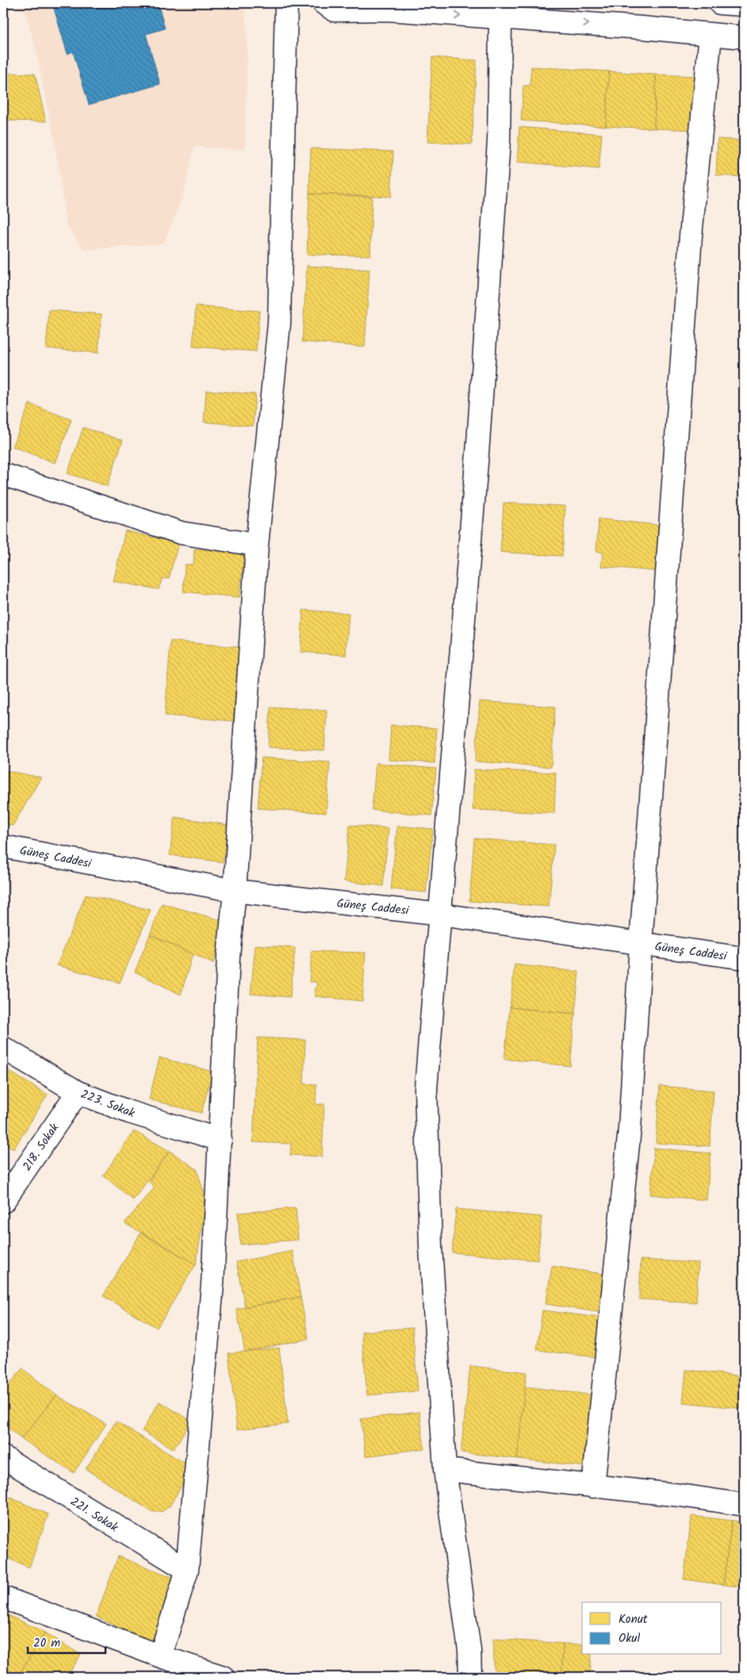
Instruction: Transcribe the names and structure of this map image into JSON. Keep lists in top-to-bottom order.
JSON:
{
  "streets": {
    "street": [
      "Güneş Caddesi",
      "223. Sokak",
      "218. Sokak",
      "221. Sokak"
    ]
  },
  "crossings": [
    ["223. Sokak", "218. Sokak"]
  ],
  "legend": ["Konut", "Okul"],
  "scale_bar": "20 m"
}
